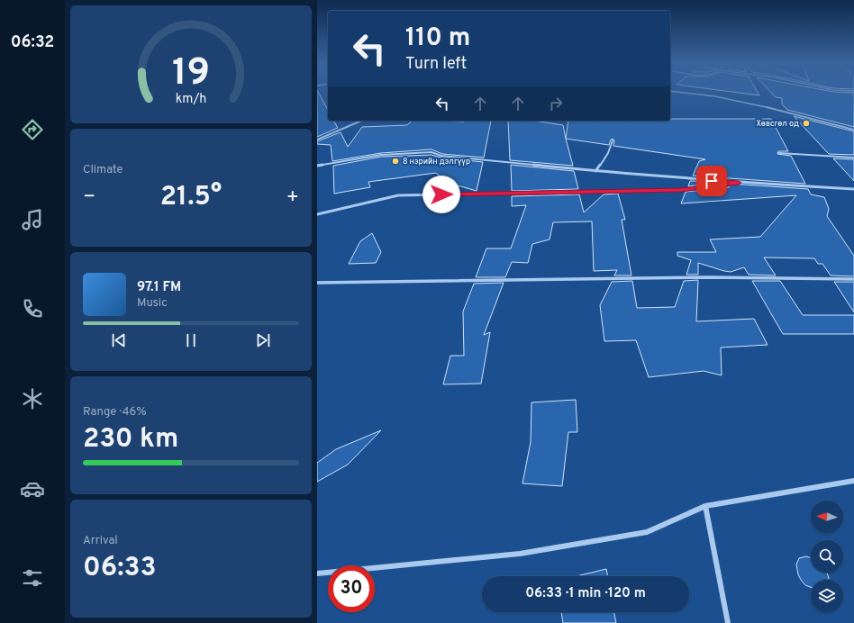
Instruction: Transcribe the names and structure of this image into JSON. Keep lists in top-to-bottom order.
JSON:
{
  "places": ["Хөвсгөл од", "8 нэрийн дэлгүүр"],
  "north": "left",
  "page": {
    "tabs": "06:32",
    "turn": ["110 m", "Turn left"],
    "tile": [
      "Climate",
      ["Range · 46%", "230 km"],
      ["Arrival", "06:33"]
    ],
    "heat": ["−", "21.5°", "+"],
    "song": ["97.1 FM", "Music"],
    "limit": "30",
    "trip": "06:33 · 1 min · 120 m",
    "gauge": ["19", "km/h"]
  }
}
